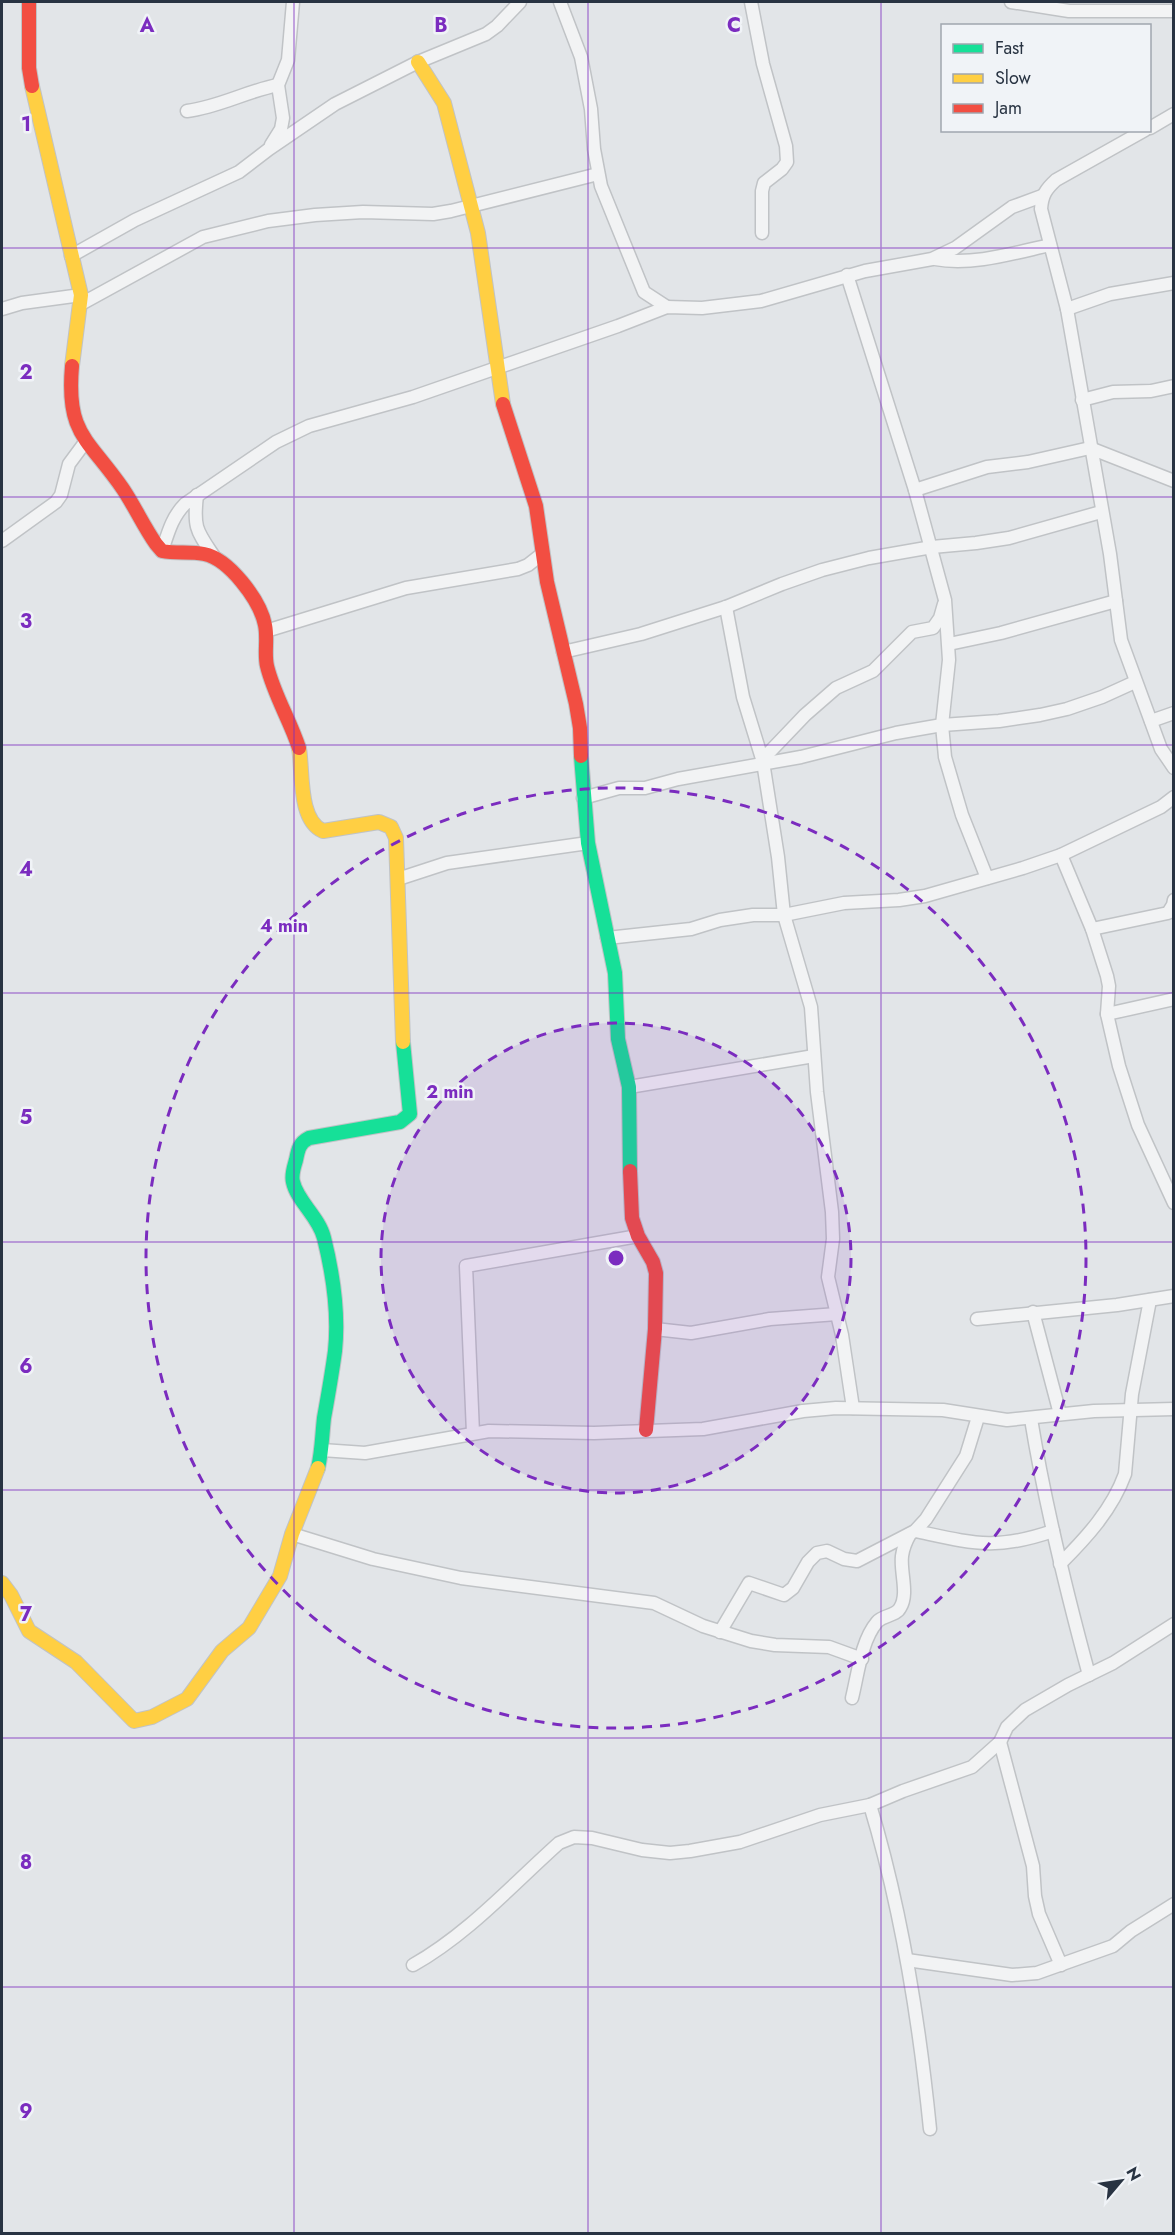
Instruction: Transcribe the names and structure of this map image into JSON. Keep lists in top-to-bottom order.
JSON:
{
  "legend": ["Fast", "Slow", "Jam"],
  "north": "top right",
  "grid": {
    "columns": ["A", "B", "C"],
    "rows": [
      "1",
      "2",
      "3",
      "4",
      "5",
      "6",
      "7",
      "8",
      "9"
    ]
  },
  "rings": ["4 min", "2 min"]
}
